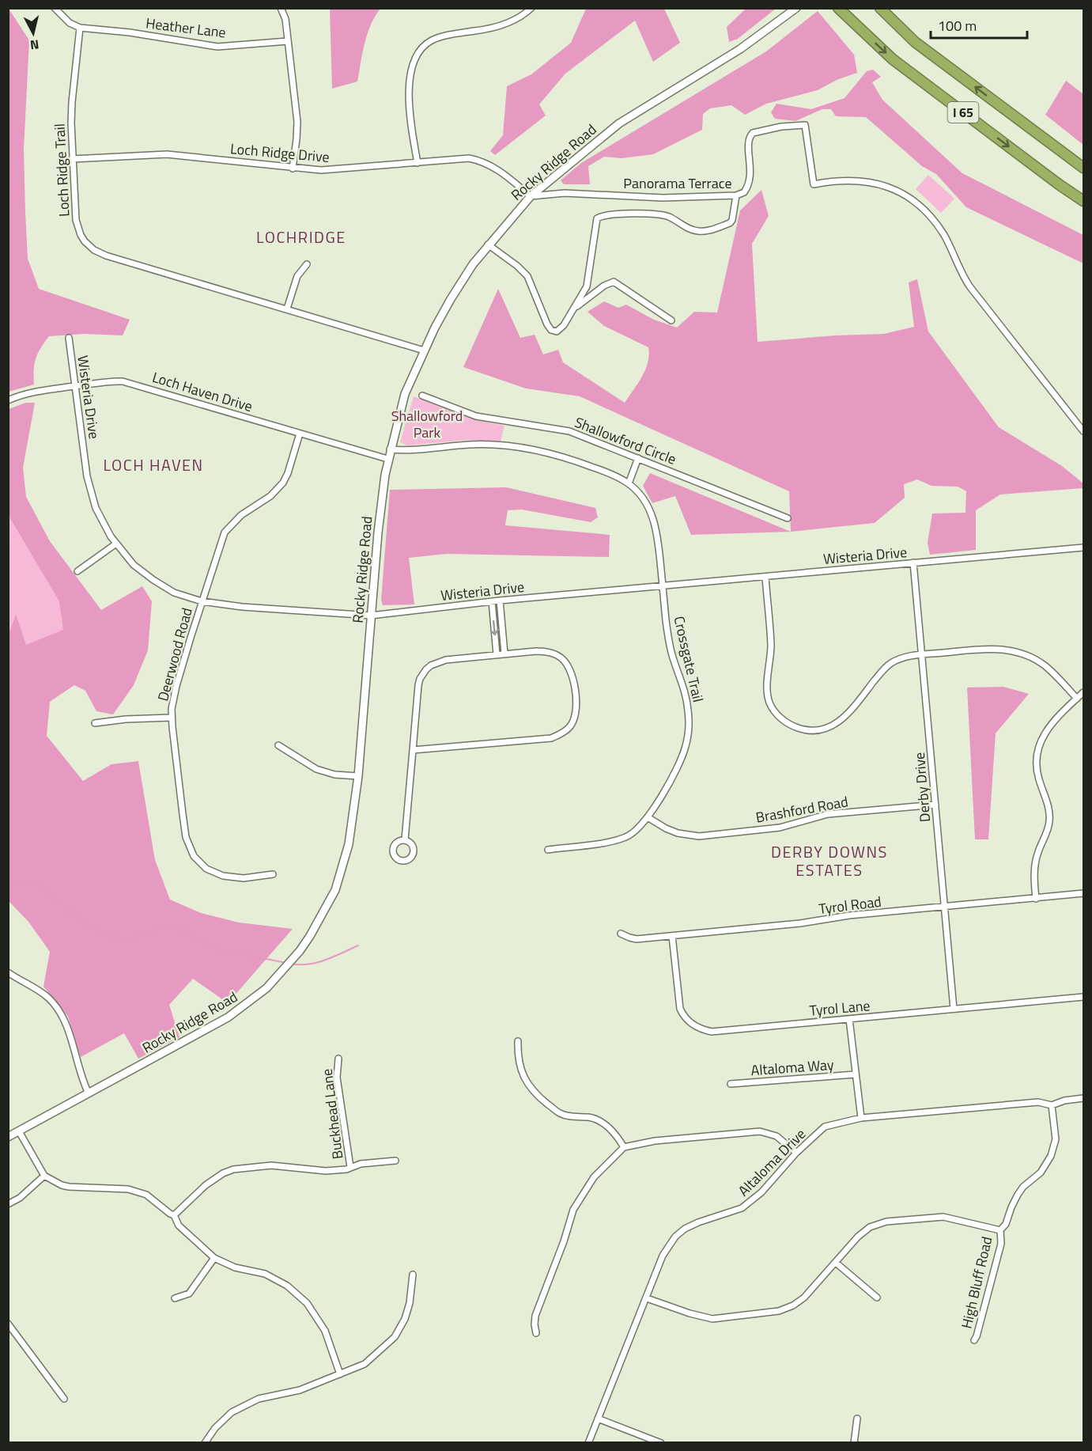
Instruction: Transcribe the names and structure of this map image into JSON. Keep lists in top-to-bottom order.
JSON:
{
  "streets": {
    "highway": ["I 65"],
    "main road": ["Rocky Ridge Road"],
    "street": [
      "Heather Lane",
      "Loch Ridge Drive",
      "Loch Ridge Trail",
      "Panorama Terrace",
      "Loch Haven Drive",
      "Wisteria Drive",
      "Shallowford Circle",
      "Deerwood Road",
      "Crossgate Trail",
      "Derby Drive",
      "Brashford Road",
      "Tyrol Road",
      "Tyrol Lane",
      "Altaloma Way",
      "Buckhead Lane",
      "Altaloma Drive",
      "High Bluff Road"
    ]
  },
  "crossings": [
    ["Heather Lane", "Loch Ridge Trail"],
    ["Loch Ridge Drive", "Rocky Ridge Road"],
    ["Loch Ridge Drive", "Loch Ridge Trail"],
    ["Loch Ridge Drive", "Panorama Terrace"],
    ["Rocky Ridge Road", "Loch Ridge Trail"],
    ["Rocky Ridge Road", "Panorama Terrace"],
    ["Rocky Ridge Road", "Loch Haven Drive"],
    ["Rocky Ridge Road", "Wisteria Drive"],
    ["Loch Haven Drive", "Wisteria Drive"],
    ["Loch Haven Drive", "Deerwood Road"],
    ["Wisteria Drive", "Deerwood Road"],
    ["Wisteria Drive", "Crossgate Trail"],
    ["Wisteria Drive", "Derby Drive"],
    ["Crossgate Trail", "Brashford Road"],
    ["Derby Drive", "Brashford Road"],
    ["Derby Drive", "Tyrol Road"],
    ["Derby Drive", "Tyrol Lane"],
    ["Tyrol Road", "Tyrol Lane"],
    ["Altaloma Drive", "High Bluff Road"]
  ],
  "districts": ["LOCHRIDGE", "LOCH HAVEN", "DERBY DOWNS ESTATES"],
  "parks": ["Shallowford Park"],
  "scale_bar": "100 m",
  "north": "bottom"
}
